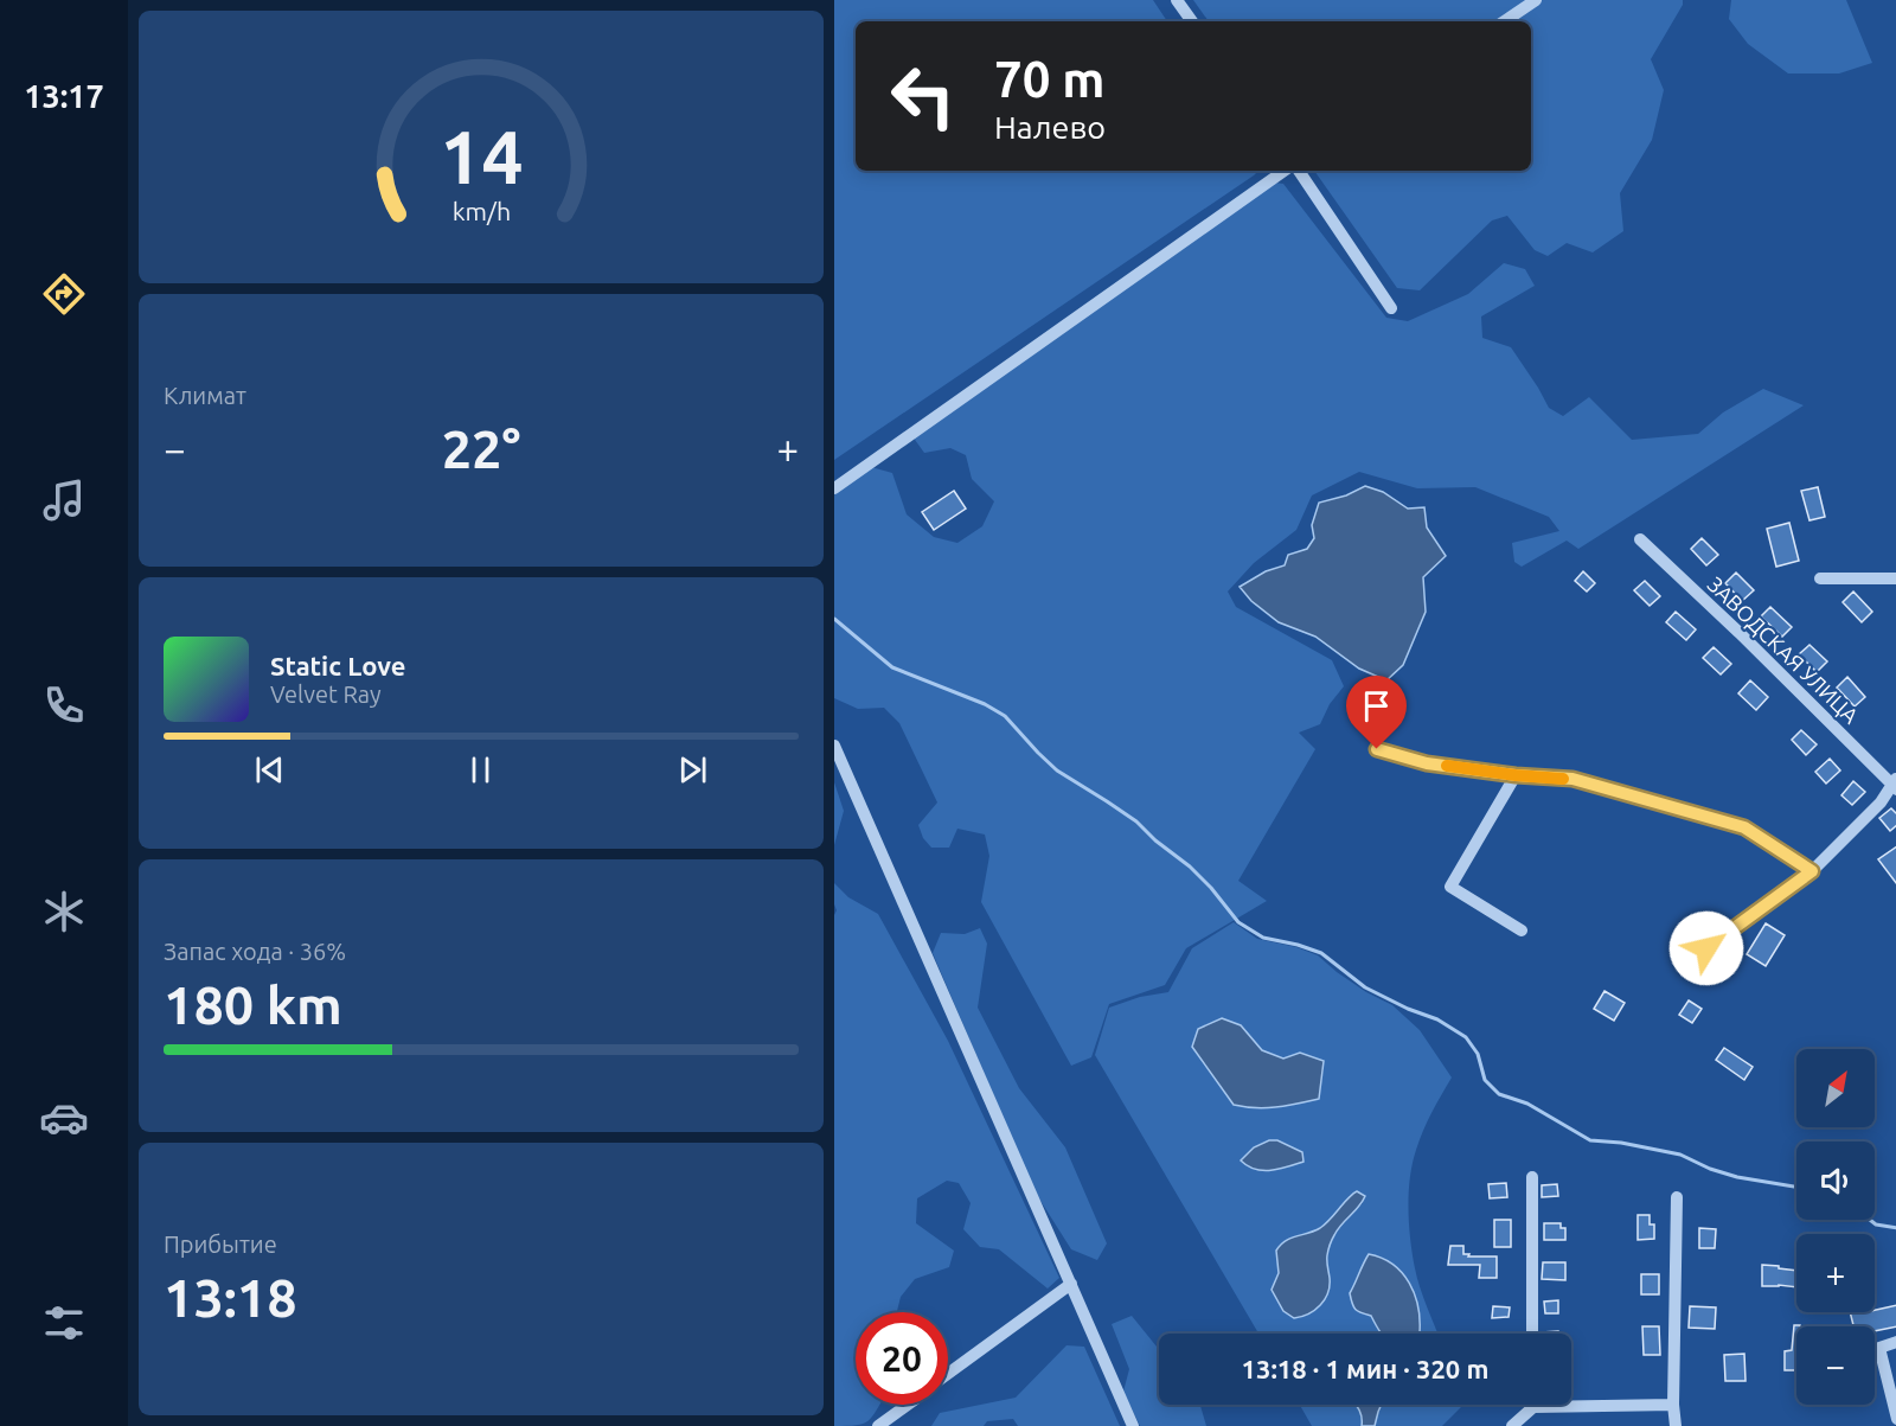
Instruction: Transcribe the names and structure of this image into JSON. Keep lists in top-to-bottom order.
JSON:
{
  "streets": {
    "street": ["ЗАВОДСКАЯ УЛИЦА"]
  },
  "north": "top right",
  "page": {
    "tabs": "13:17",
    "turn": ["70 m", "Налево"],
    "tile": [
      "Климат",
      ["Запас хода · 36%", "180 km"],
      ["Прибытие", "13:18"]
    ],
    "heat": ["−", "22°", "+"],
    "song": ["Static Love", "Velvet Ray"],
    "map_buttons": ["+", "−"],
    "limit": "20",
    "trip": "13:18 · 1 мин · 320 m",
    "gauge": ["14", "km/h"]
  }
}
